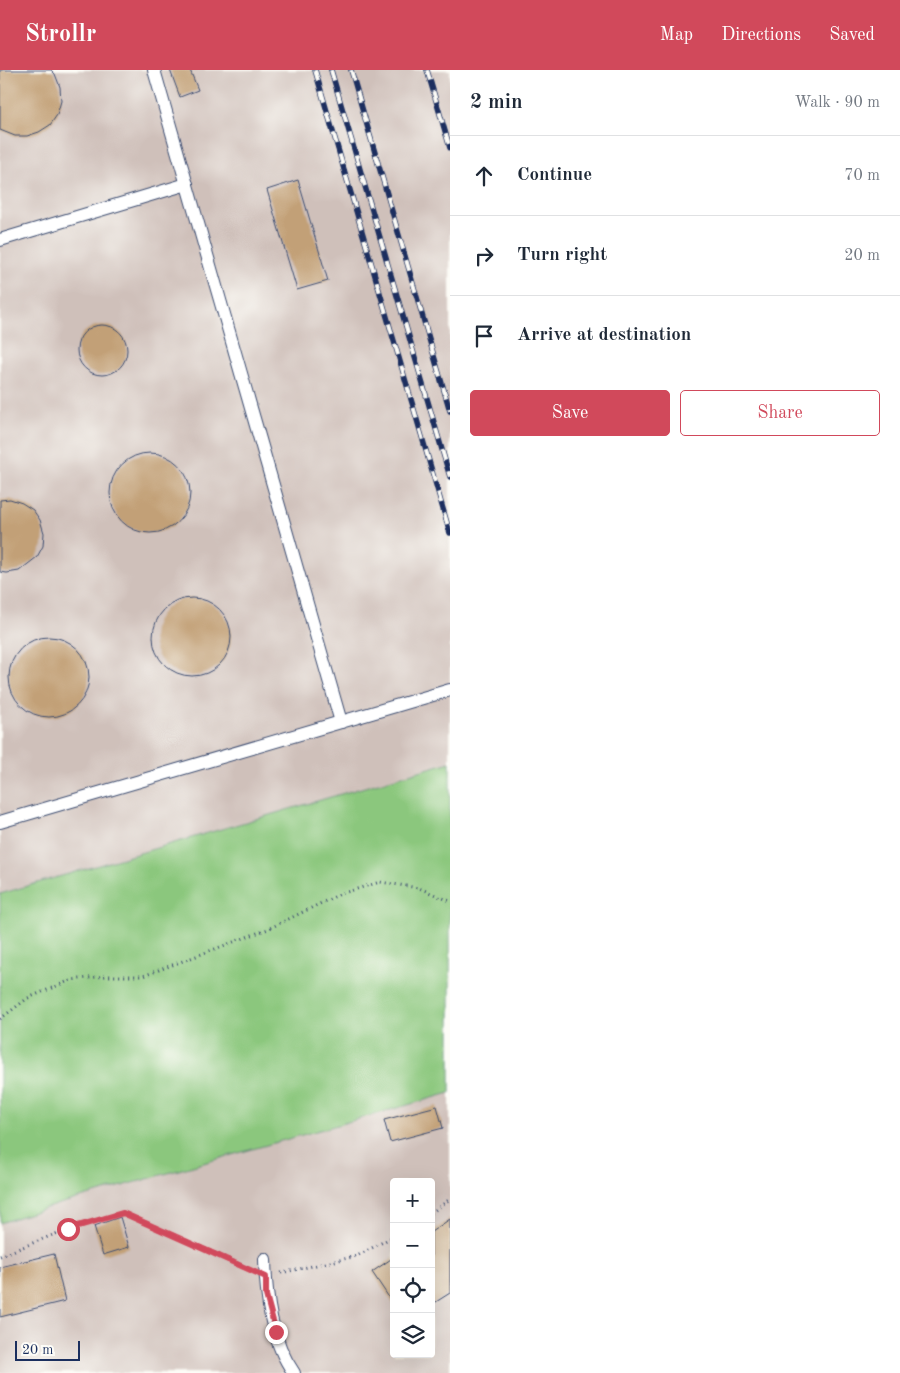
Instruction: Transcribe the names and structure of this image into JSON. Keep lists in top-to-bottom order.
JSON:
{
  "scale_bar": "20 m",
  "page": {
    "header": "Strollr",
    "nav": ["Map", "Directions", "Saved"],
    "heading": ["2 min", "Walk · 90 m"],
    "list": [
      ["Continue", "70 m"],
      ["Turn right", "20 m"],
      "Arrive at destination"
    ],
    "buttons": ["Save", "Share"],
    "map_buttons": ["+", "−"],
    "scale": "20 m"
  }
}
